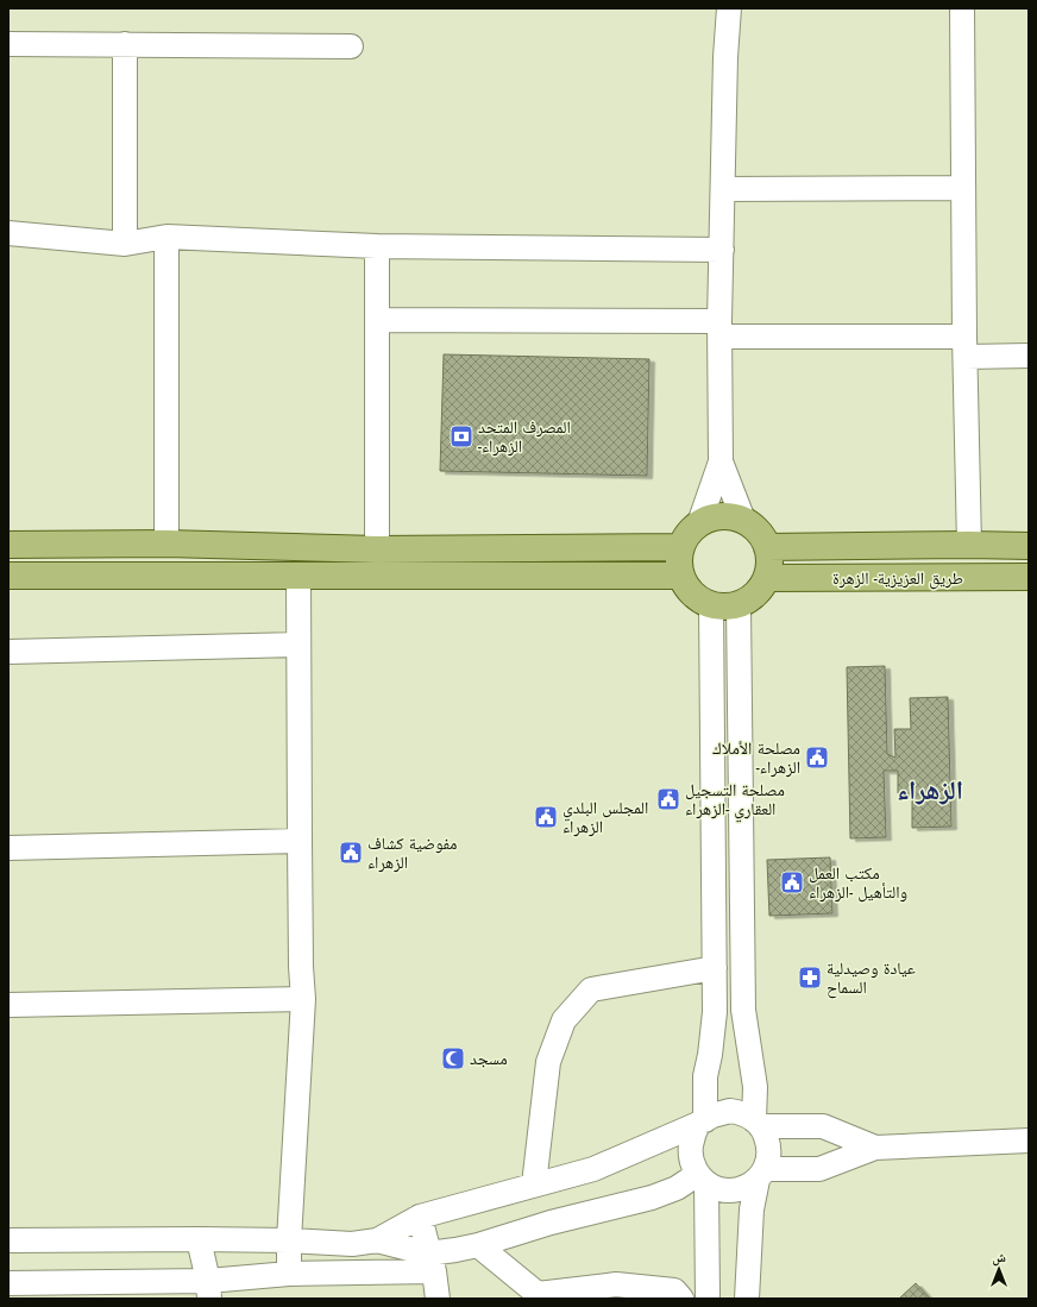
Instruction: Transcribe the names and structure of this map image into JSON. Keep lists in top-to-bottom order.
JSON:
{
  "streets": {
    "main road": ["طريق العزيزية- الزهرة"]
  },
  "districts": ["الزهراء"],
  "places": {
    "bank": ["المصرف المتحد -الزهراء"],
    "public building": [
      "مصلحة الأملاك -الزهراء",
      "مصلحة التسجيل العقاري -الزهراء",
      "المجلس البلدي الزهراء",
      "مفوضية كشاف الزهراء",
      "مكتب العمل والتأهيل -الزهراء"
    ],
    "pharmacy": ["عيادة وصيدلية السماح"],
    "mosque": ["مسجد"]
  },
  "north": "top"
}
